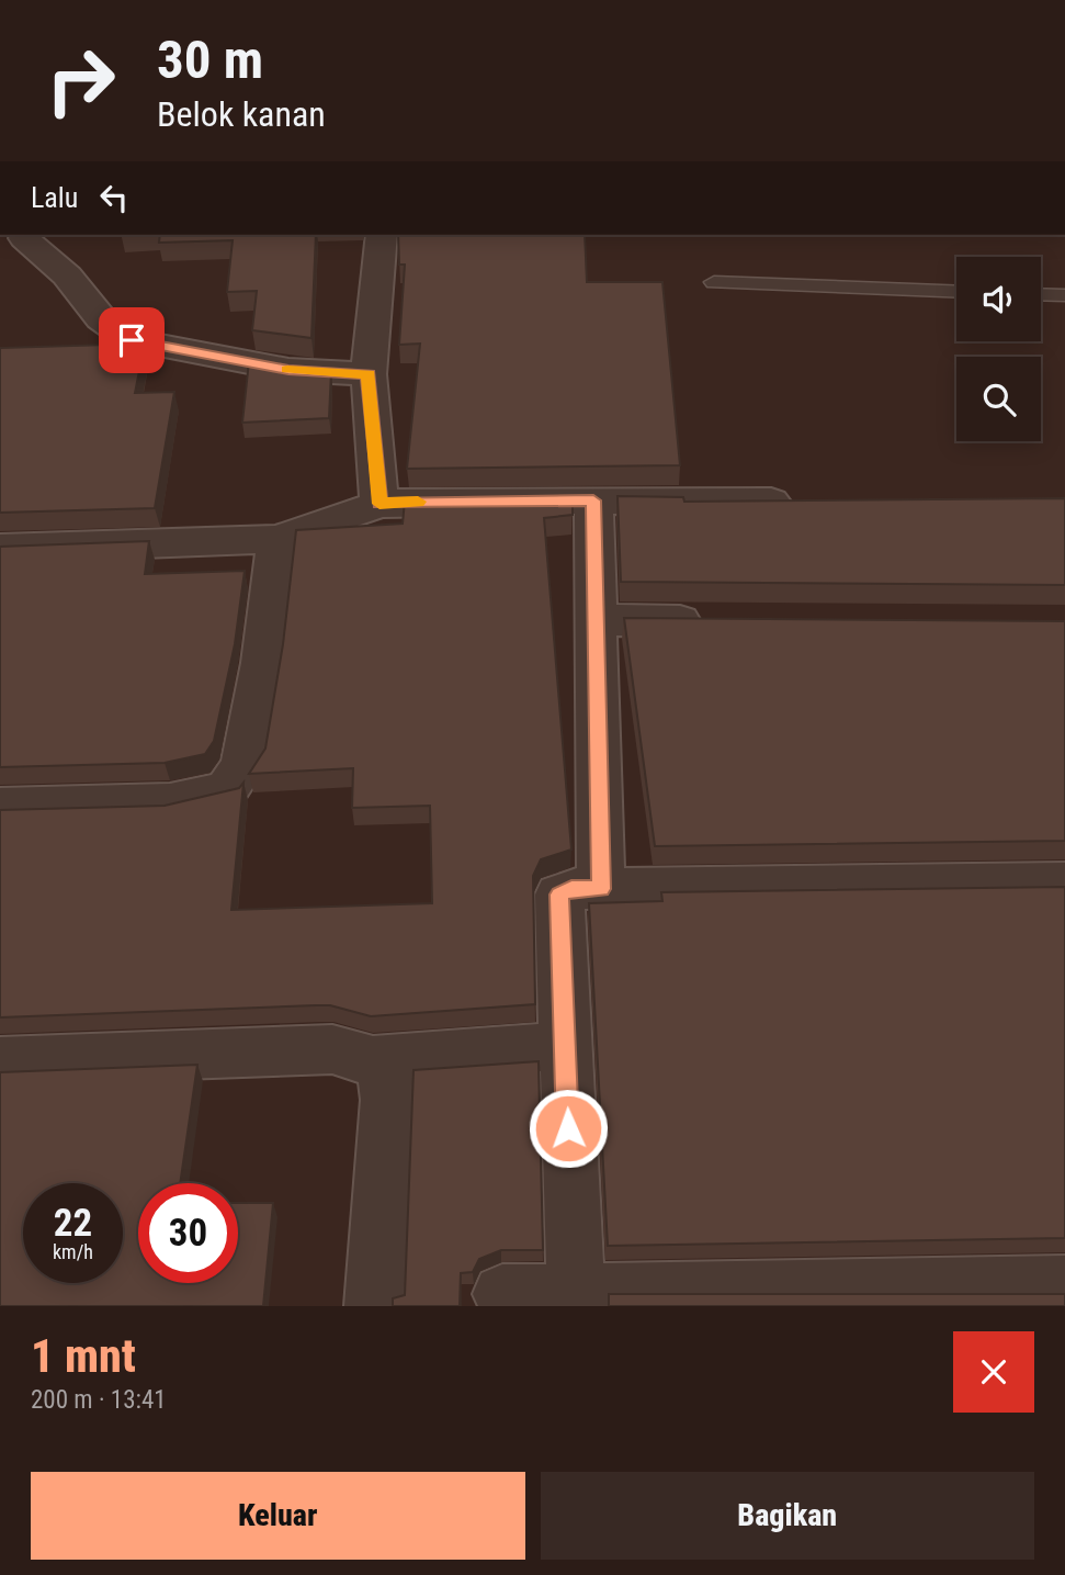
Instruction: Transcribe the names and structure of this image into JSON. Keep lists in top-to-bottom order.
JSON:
{
  "page": {
    "turn": ["30 m", "Belok kanan"],
    "then": "Lalu",
    "speed": "22 km/h",
    "limit": "30",
    "heading": ["1 mnt", "200 m · 13:41"],
    "buttons": ["Keluar", "Bagikan"]
  }
}
